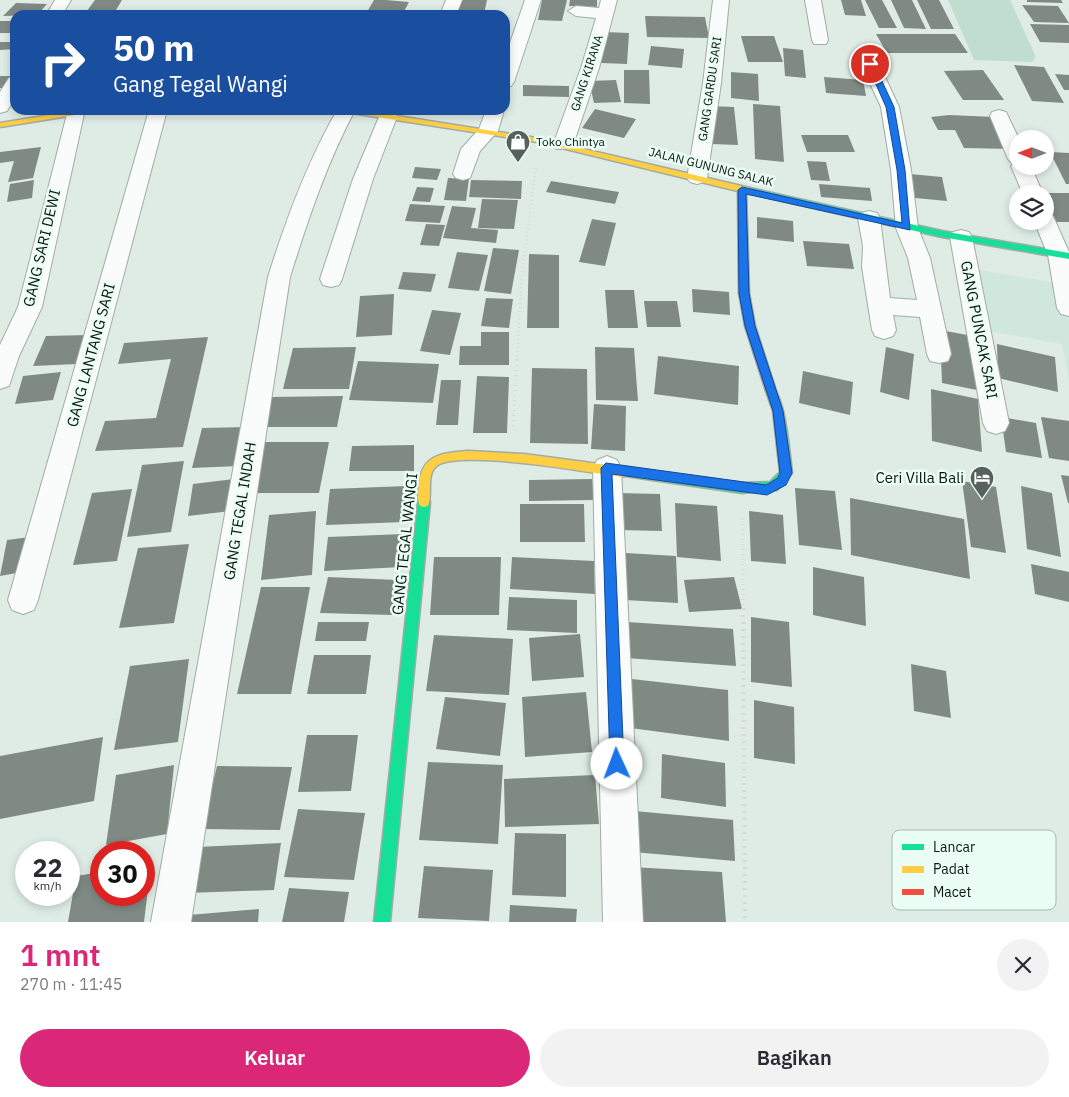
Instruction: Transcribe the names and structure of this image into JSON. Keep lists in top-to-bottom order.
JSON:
{
  "streets": {
    "street": [
      "GANG KIRANA",
      "GANG GARDU SARI",
      "JALAN GUNUNG SALAK",
      "GANG SARI DEWI",
      "GANG PUNCAK SARI",
      "GANG LANTANG SARI",
      "GANG TEGAL INDAH",
      "GANG TEGAL WANGI"
    ]
  },
  "crossings": [
    ["GANG KIRANA", "JALAN GUNUNG SALAK"],
    ["GANG GARDU SARI", "JALAN GUNUNG SALAK"],
    ["JALAN GUNUNG SALAK", "GANG PUNCAK SARI"],
    ["JALAN GUNUNG SALAK", "GANG TEGAL WANGI"]
  ],
  "places": {
    "shop": ["Toko Chintya"],
    "hotel": ["Ceri Villa Bali"]
  },
  "legend": ["Lancar", "Padat", "Macet"],
  "north": "left",
  "page": {
    "turn": ["50 m", "Gang Tegal Wangi"],
    "speed": "22 km/h",
    "limit": "30",
    "heading": ["1 mnt", "270 m · 11:45"],
    "buttons": ["Keluar", "Bagikan"]
  }
}
